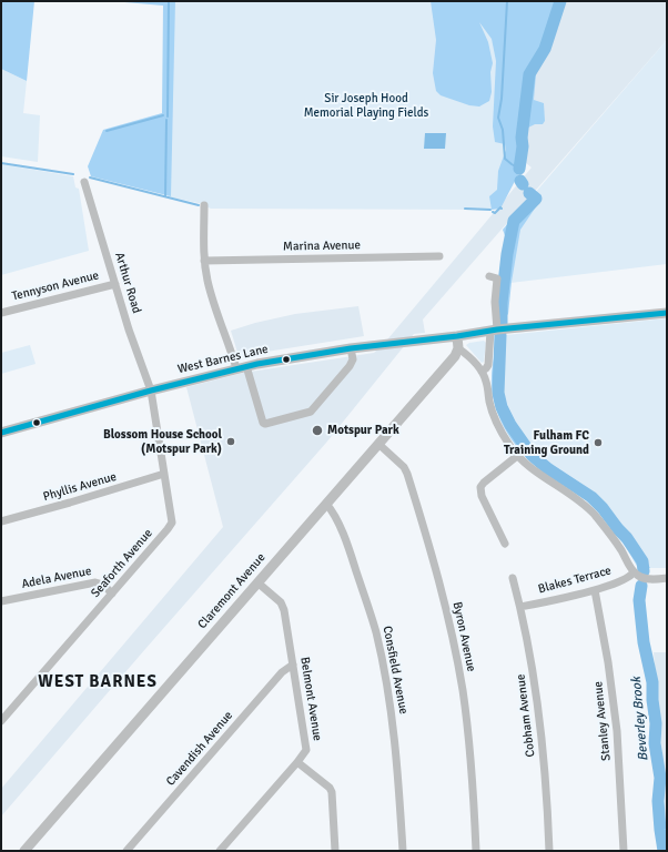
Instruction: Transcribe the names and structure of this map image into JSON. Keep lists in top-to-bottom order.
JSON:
{
  "streets": {
    "street": [
      "Marina Avenue",
      "Arthur Road",
      "Tennyson Avenue",
      "West Barnes Lane",
      "Phyllis Avenue",
      "Seaforth Avenue",
      "Adela Avenue",
      "Blakes Terrace",
      "Claremont Avenue",
      "Byron Avenue",
      "Consfield Avenue",
      "Belmont Avenue",
      "Cobham Avenue",
      "Stanley Avenue",
      "Cavendish Avenue"
    ]
  },
  "crossings": [
    ["Arthur Road", "Tennyson Avenue"],
    ["Arthur Road", "West Barnes Lane"],
    ["Arthur Road", "Seaforth Avenue"],
    ["West Barnes Lane", "Seaforth Avenue"],
    ["Phyllis Avenue", "Seaforth Avenue"],
    ["Seaforth Avenue", "Adela Avenue"],
    ["Blakes Terrace", "Cobham Avenue"],
    ["Blakes Terrace", "Stanley Avenue"],
    ["Claremont Avenue", "Byron Avenue"],
    ["Claremont Avenue", "Consfield Avenue"],
    ["Claremont Avenue", "Belmont Avenue"],
    ["Belmont Avenue", "Cavendish Avenue"]
  ],
  "districts": ["WEST BARNES"],
  "water": ["Beverley Brook"],
  "parks": ["Sir Joseph Hood Memorial Playing Fields"],
  "places": ["Motspur Park", "Blossom House School (Motspur Park)", "Fulham FC Training Ground"]
}
